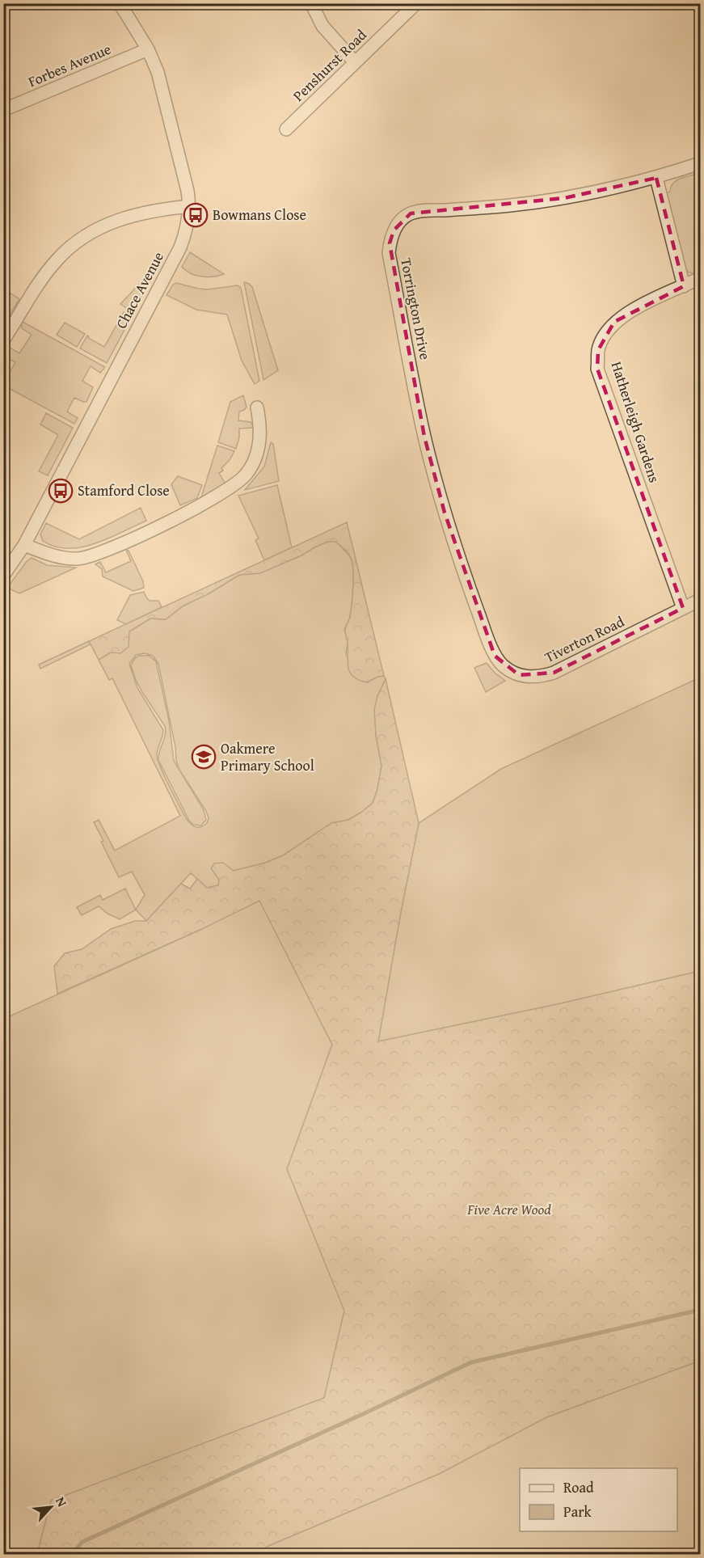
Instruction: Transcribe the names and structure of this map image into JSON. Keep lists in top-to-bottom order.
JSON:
{
  "streets": {
    "street": [
      "Forbes Avenue",
      "Penshurst Road",
      "Chace Avenue",
      "Torrington Drive",
      "Hatherleigh Gardens",
      "Tiverton Road"
    ]
  },
  "crossings": [
    ["Forbes Avenue", "Chace Avenue"],
    ["Torrington Drive", "Tiverton Road"],
    ["Hatherleigh Gardens", "Tiverton Road"]
  ],
  "parks": ["Five Acre Wood"],
  "places": {
    "bus stop": ["Bowmans Close", "Stamford Close"],
    "school or university": ["Oakmere Primary School"]
  },
  "legend": ["Road", "Park"],
  "north": "top right"
}
